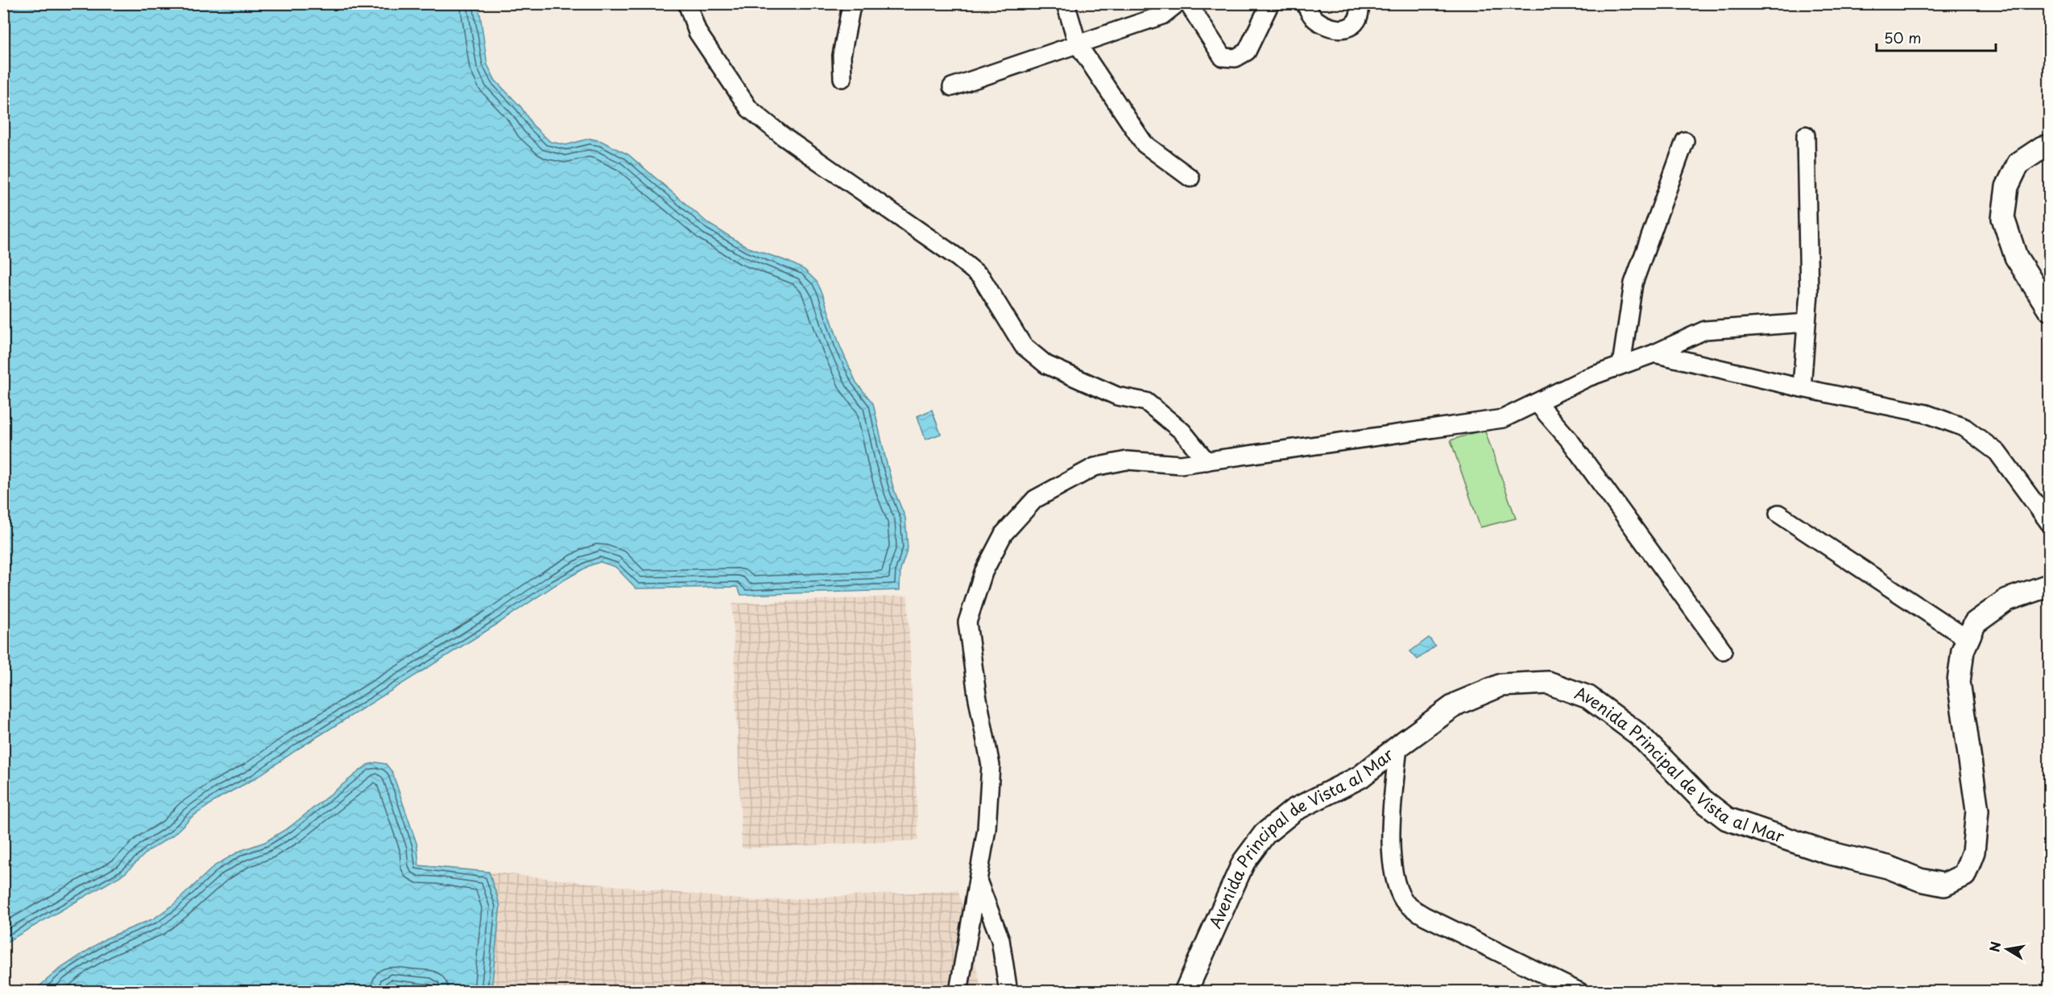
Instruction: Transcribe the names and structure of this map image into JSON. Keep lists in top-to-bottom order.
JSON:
{
  "streets": {
    "street": ["Avenida Principal de Vista al Mar"]
  },
  "scale_bar": "50 m",
  "north": "left"
}
